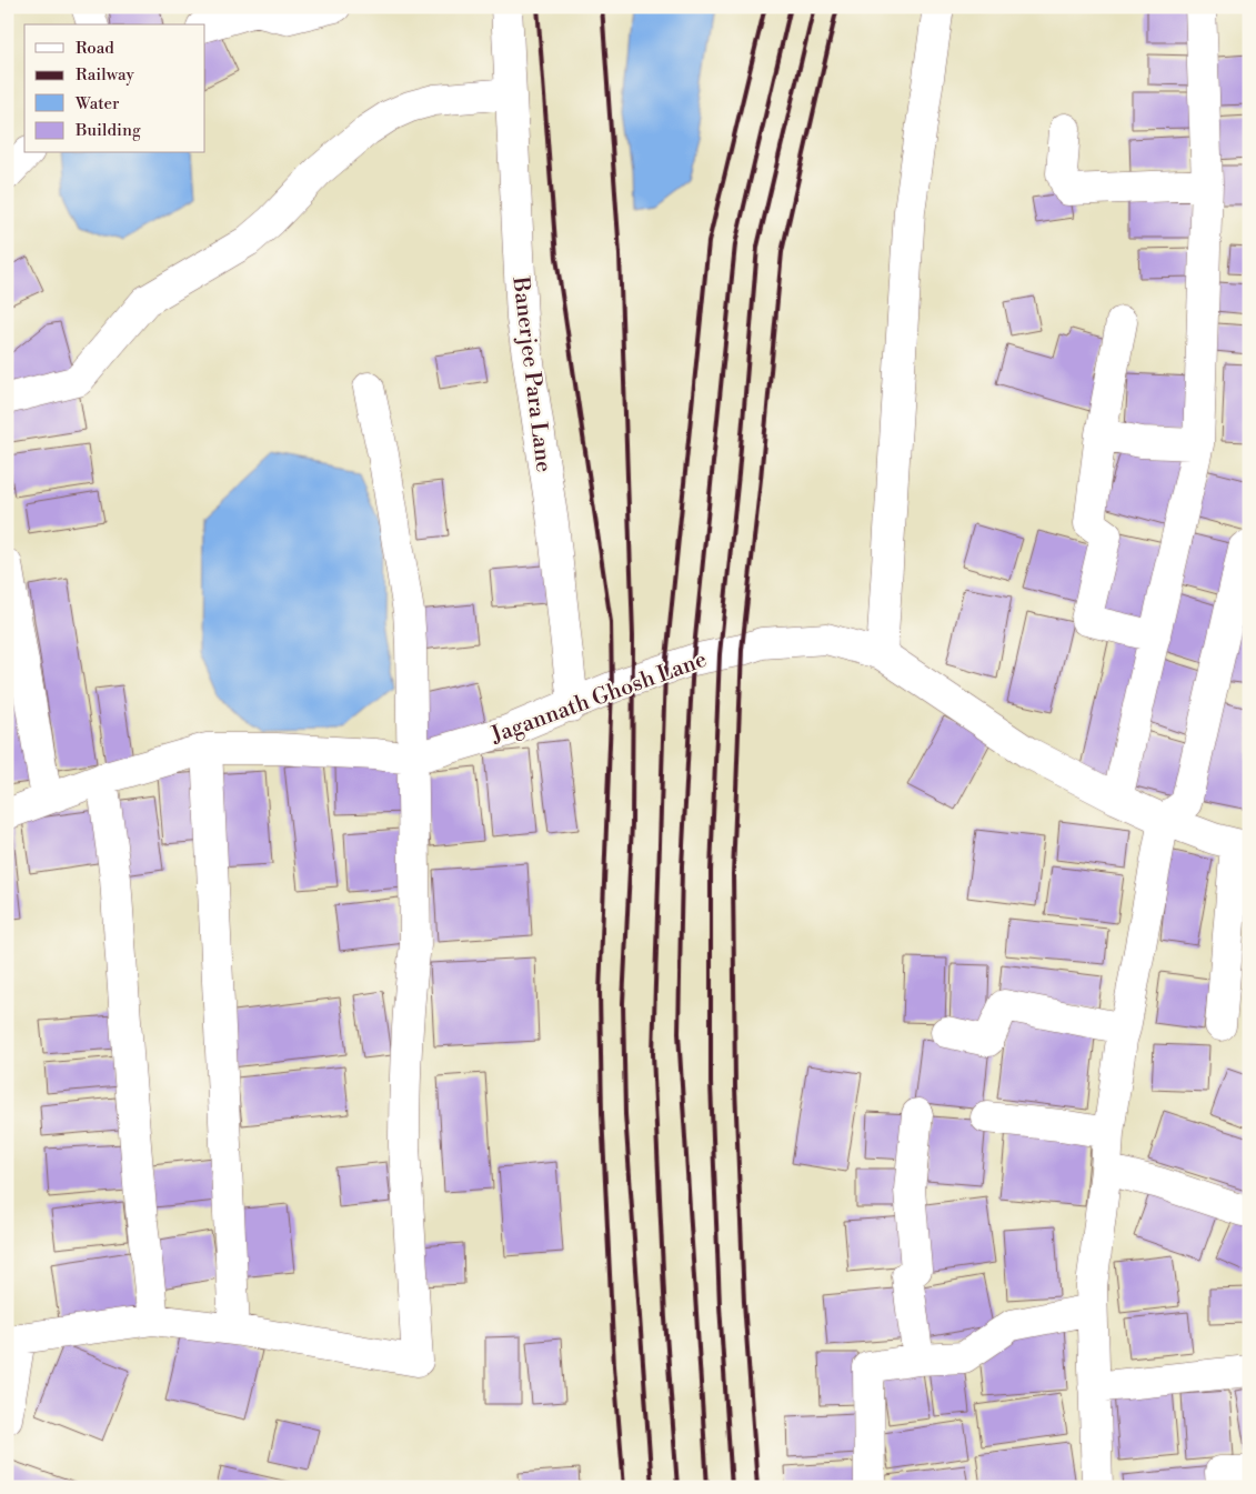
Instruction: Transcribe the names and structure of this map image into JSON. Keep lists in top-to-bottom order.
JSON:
{
  "streets": {
    "street": ["Banerjee Para Lane", "Jagannath Ghosh Lane"]
  },
  "crossings": [
    ["Banerjee Para Lane", "Jagannath Ghosh Lane"]
  ],
  "legend": [
    "Road",
    "Railway",
    "Water",
    "Building"
  ]
}
